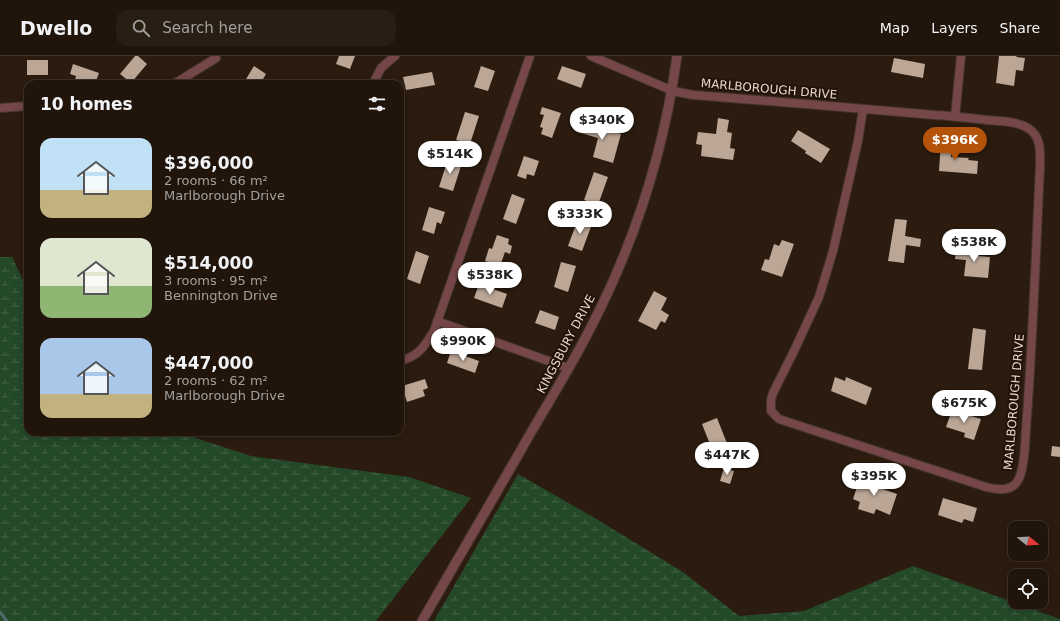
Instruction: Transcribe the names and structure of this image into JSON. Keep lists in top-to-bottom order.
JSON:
{
  "streets": {
    "street": ["MARLBOROUGH DRIVE", "KINGSBURY DRIVE"]
  },
  "crossings": [
    ["MARLBOROUGH DRIVE", "KINGSBURY DRIVE"]
  ],
  "north": "right",
  "page": {
    "header": "Dwello",
    "search": "Search here",
    "nav": ["Map", "Layers", "Share"],
    "heading": "10 homes",
    "price": [
      "$340K",
      "$396K",
      "$514K",
      "$333K",
      "$538K",
      "$538K",
      "$990K",
      "$675K",
      "$447K",
      "$395K"
    ],
    "list": [
      {
        "name": "$396,000",
        "note": "2 rooms · 66 m² · Marlborough Drive"
      },
      {
        "name": "$514,000",
        "note": "3 rooms · 95 m² · Bennington Drive"
      },
      {
        "name": "$447,000",
        "note": "2 rooms · 62 m² · Marlborough Drive"
      }
    ]
  }
}
